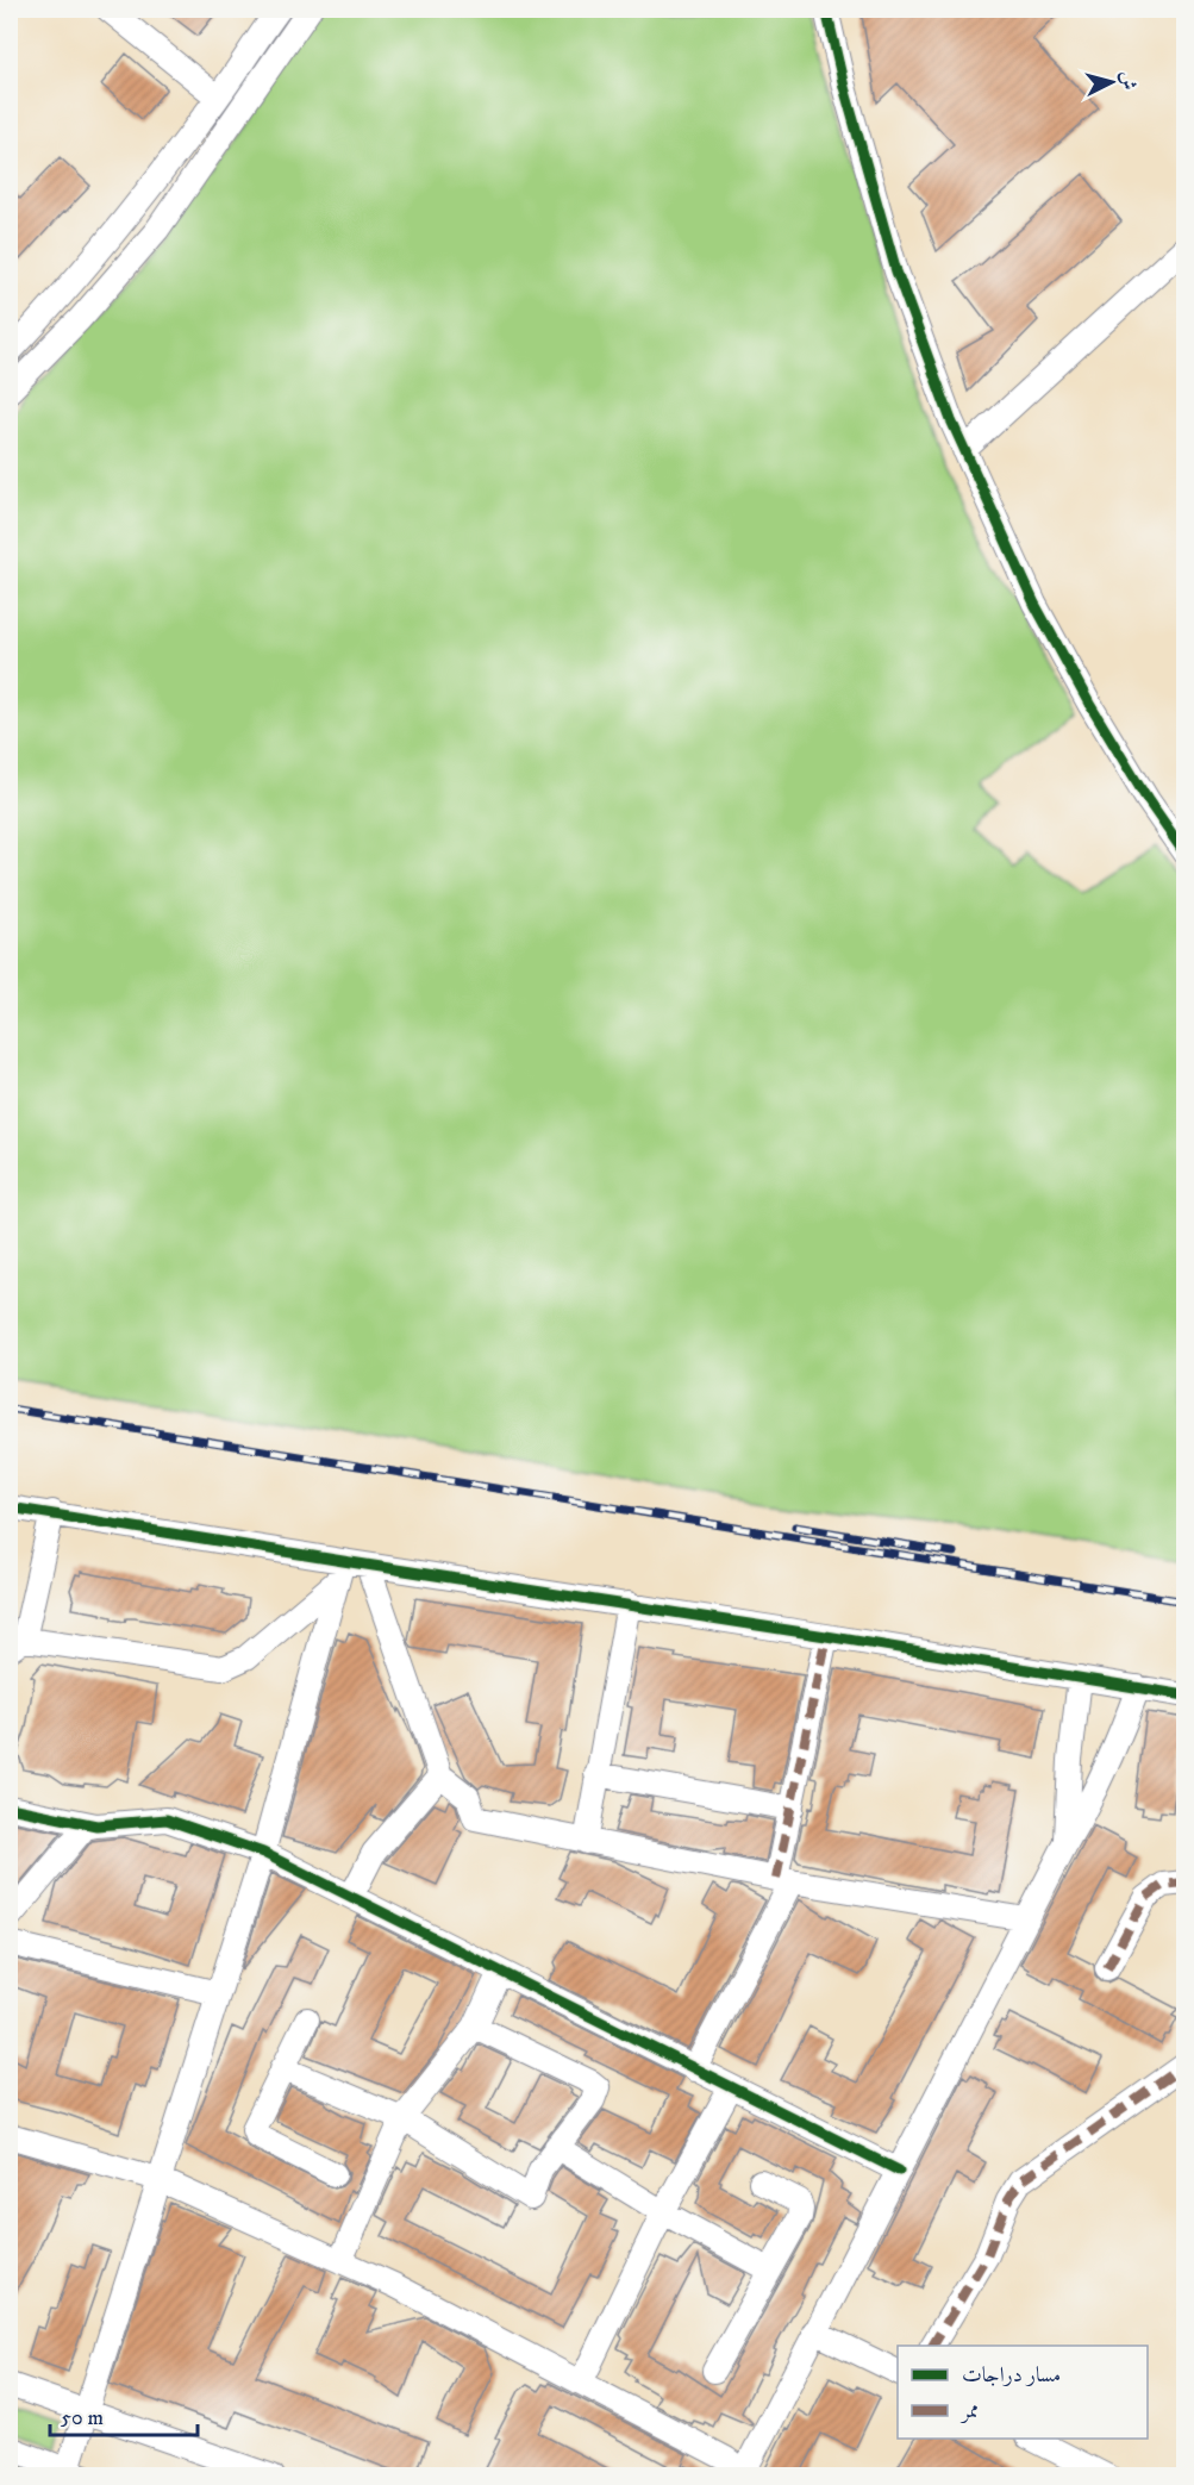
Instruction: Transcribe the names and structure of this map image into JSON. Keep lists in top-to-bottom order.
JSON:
{
  "legend": ["مسار دراجات", "ممر"],
  "scale_bar": "50 m",
  "north": "right"
}
